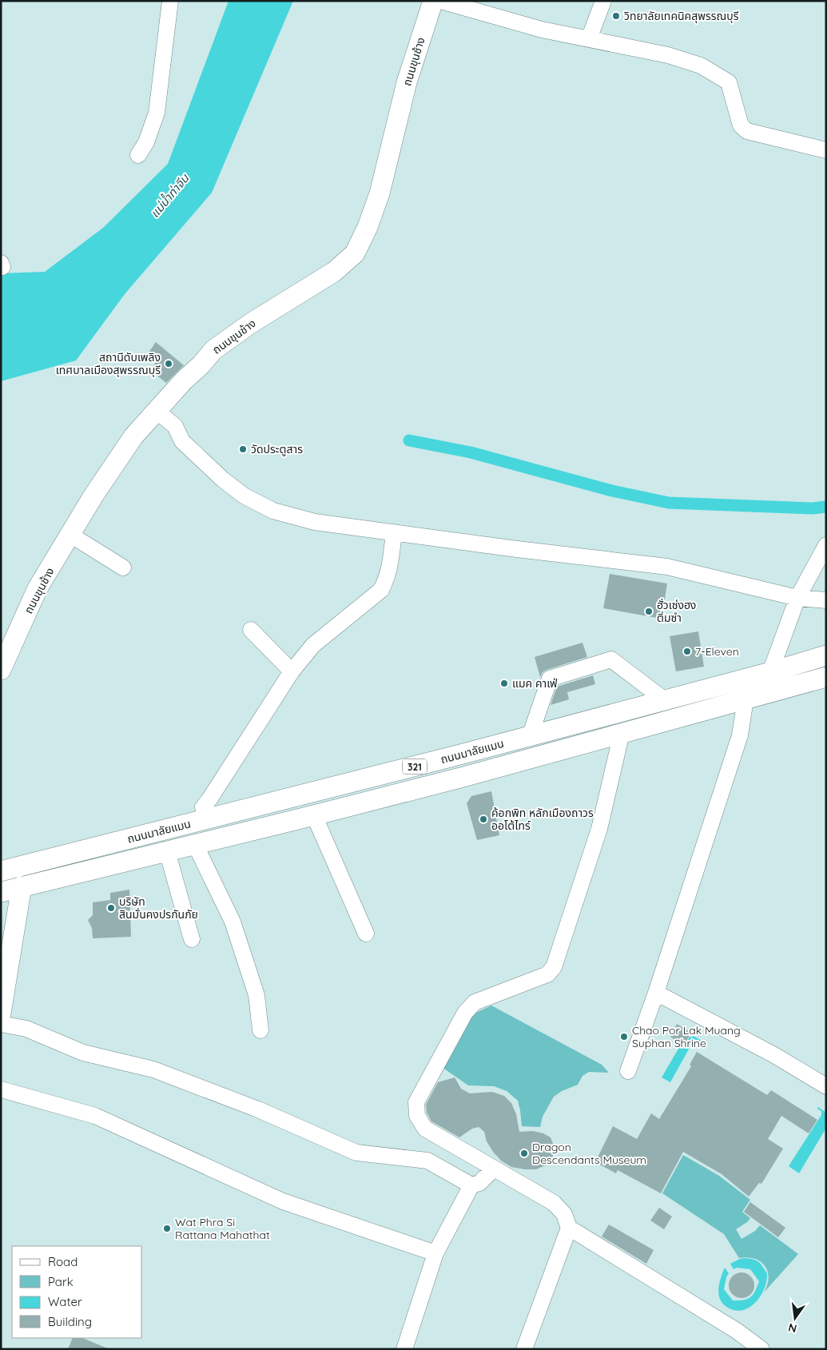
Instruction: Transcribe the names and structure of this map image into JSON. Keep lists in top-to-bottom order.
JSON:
{
  "streets": {
    "main road": ["ถนนขุนช้าง", "ถนนมาลัยแมน", "321"]
  },
  "water": ["แม่น้ำท่าจีน"],
  "places": [
    "วิทยาลัยเทคนิคสุพรรณบุรี",
    "สถานีดับเพลิง เทศบาลเมืองสุพรรณบุรี",
    "วัดประตูสาร",
    "ฮั่วเซ่งฮง ติ่มซำ",
    "7-Eleven",
    "แมค คาเฟ่",
    "ค้อกพิท หลักเมืองถาวร ออโต้ไทร์",
    "บริษัท สินมั่นคงปรกันภัย",
    "Chao Por Lak Muang Suphan Shrine",
    "Dragon Descendants Museum",
    "Wat Phra Si Rattana Mahathat"
  ],
  "legend": [
    "Road",
    "Park",
    "Water",
    "Building"
  ],
  "north": "bottom"
}
